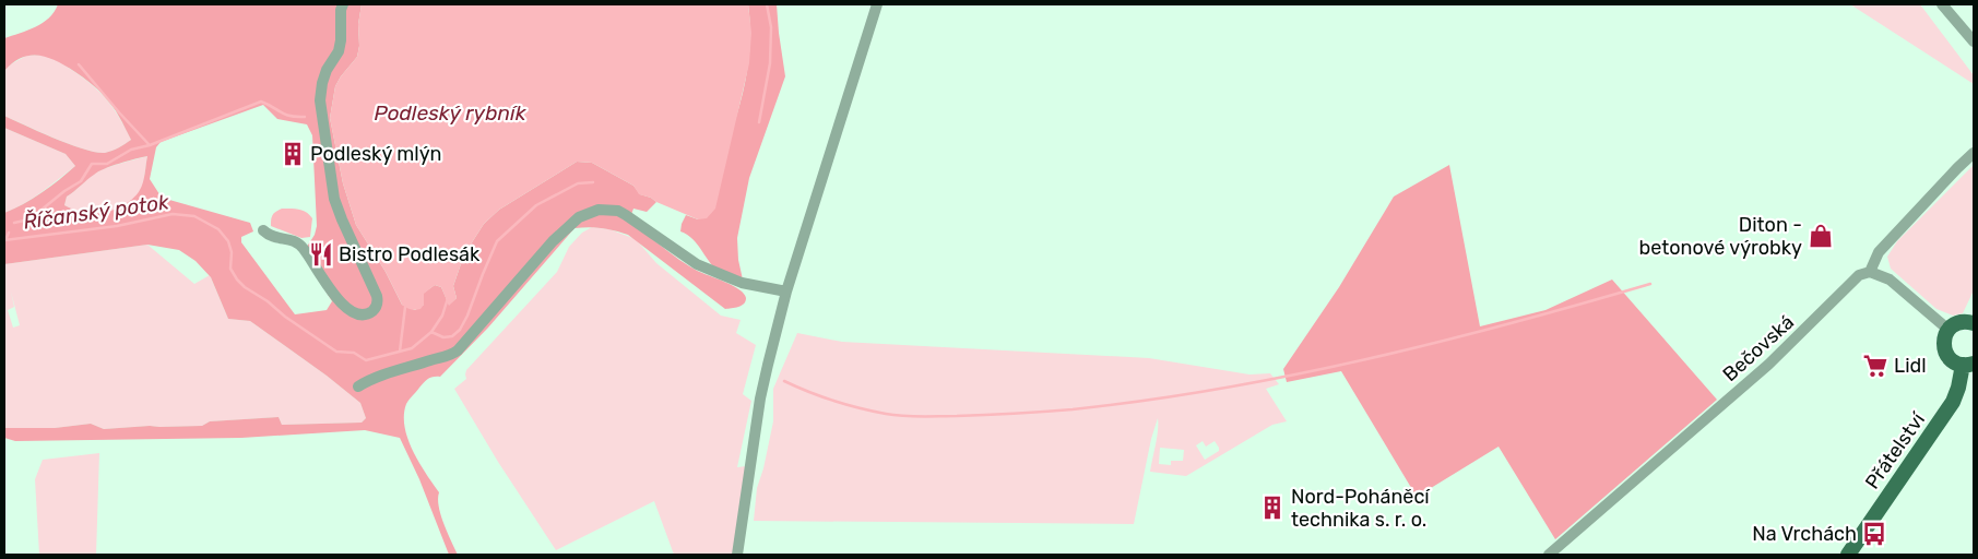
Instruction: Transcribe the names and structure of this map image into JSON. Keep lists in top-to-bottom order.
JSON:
{
  "streets": {
    "main road": ["Přátelství"],
    "street": ["Bečovská"]
  },
  "water": ["Podleský rybník", "Říčanský potok"],
  "places": {
    "building": ["Podleský mlýn", "Nord-Poháněcí technika s. r. o."],
    "shop": ["Diton - betonové výrobky"],
    "restaurant": ["Bistro Podlesák"],
    "supermarket": ["Lidl"],
    "bus stop": ["Na Vrchách"]
  }
}
